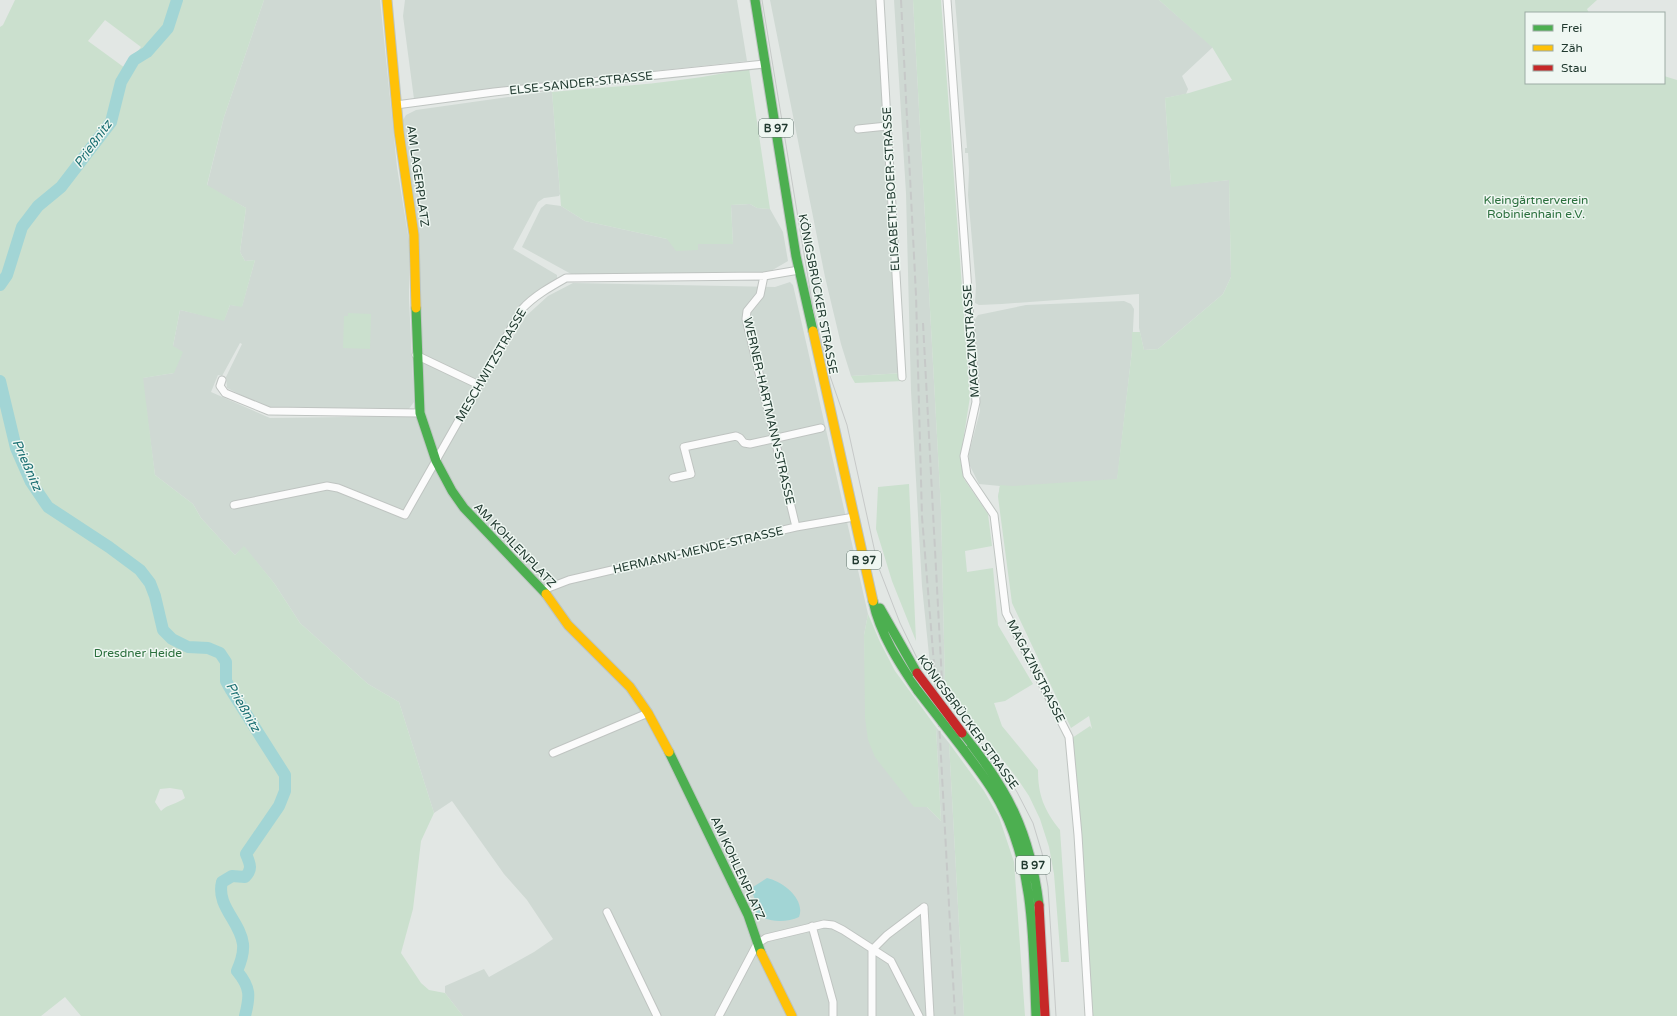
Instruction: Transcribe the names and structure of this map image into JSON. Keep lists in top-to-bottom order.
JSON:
{
  "streets": {
    "main road": [
      "B 97",
      "AM LAGERPLATZ",
      "KÖNIGSBRÜCKER STRASSE",
      "AM KOHLENPLATZ"
    ],
    "street": [
      "ELSE-SANDER-STRASSE",
      "ELISABETH-BOER-STRASSE",
      "MAGAZINSTRASSE",
      "MESCHWITZSTRASSE",
      "WERNER-HARTMANN-STRASSE",
      "HERMANN-MENDE-STRASSE"
    ]
  },
  "crossings": [
    ["ELSE-SANDER-STRASSE", "AM LAGERPLATZ"],
    ["ELSE-SANDER-STRASSE", "KÖNIGSBRÜCKER STRASSE"],
    ["AM LAGERPLATZ", "MESCHWITZSTRASSE"],
    ["AM LAGERPLATZ", "AM KOHLENPLATZ"],
    ["KÖNIGSBRÜCKER STRASSE", "MESCHWITZSTRASSE"],
    ["KÖNIGSBRÜCKER STRASSE", "HERMANN-MENDE-STRASSE"],
    ["MESCHWITZSTRASSE", "WERNER-HARTMANN-STRASSE"],
    ["MESCHWITZSTRASSE", "AM KOHLENPLATZ"],
    ["WERNER-HARTMANN-STRASSE", "HERMANN-MENDE-STRASSE"],
    ["AM KOHLENPLATZ", "HERMANN-MENDE-STRASSE"]
  ],
  "water": ["Prießnitz"],
  "parks": ["Kleingärtnerverein Robinienhain e.V.", "Dresdner Heide"],
  "legend": ["Frei", "Zäh", "Stau"]
}
